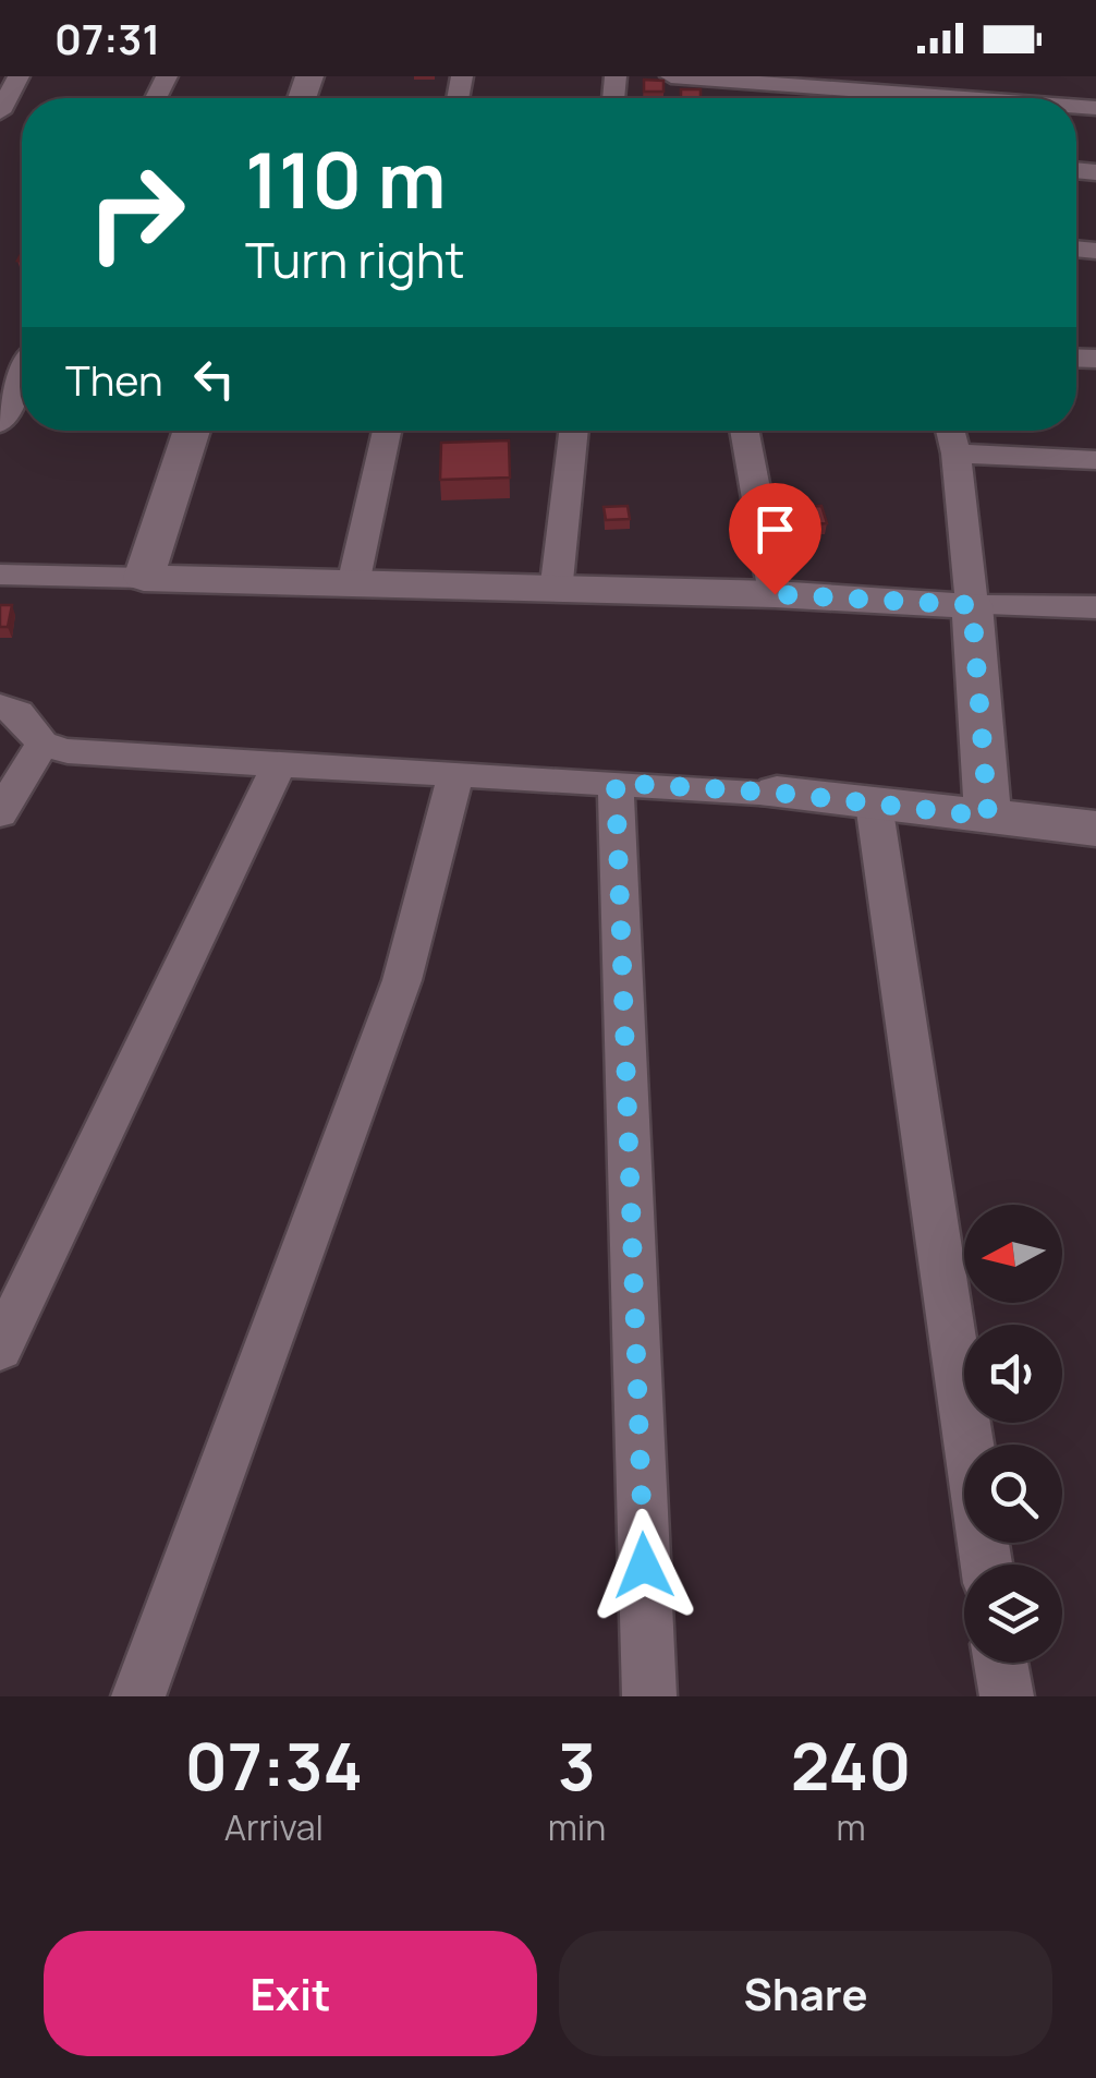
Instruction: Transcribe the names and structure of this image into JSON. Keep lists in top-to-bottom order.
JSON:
{
  "north": "left",
  "page": {
    "status": "07:31",
    "turn": ["110 m", "Turn right"],
    "then": "Then",
    "eta": [
      "07:34",
      "Arrival",
      "3",
      "min",
      "240",
      "m"
    ],
    "buttons": ["Exit", "Share"]
  }
}
